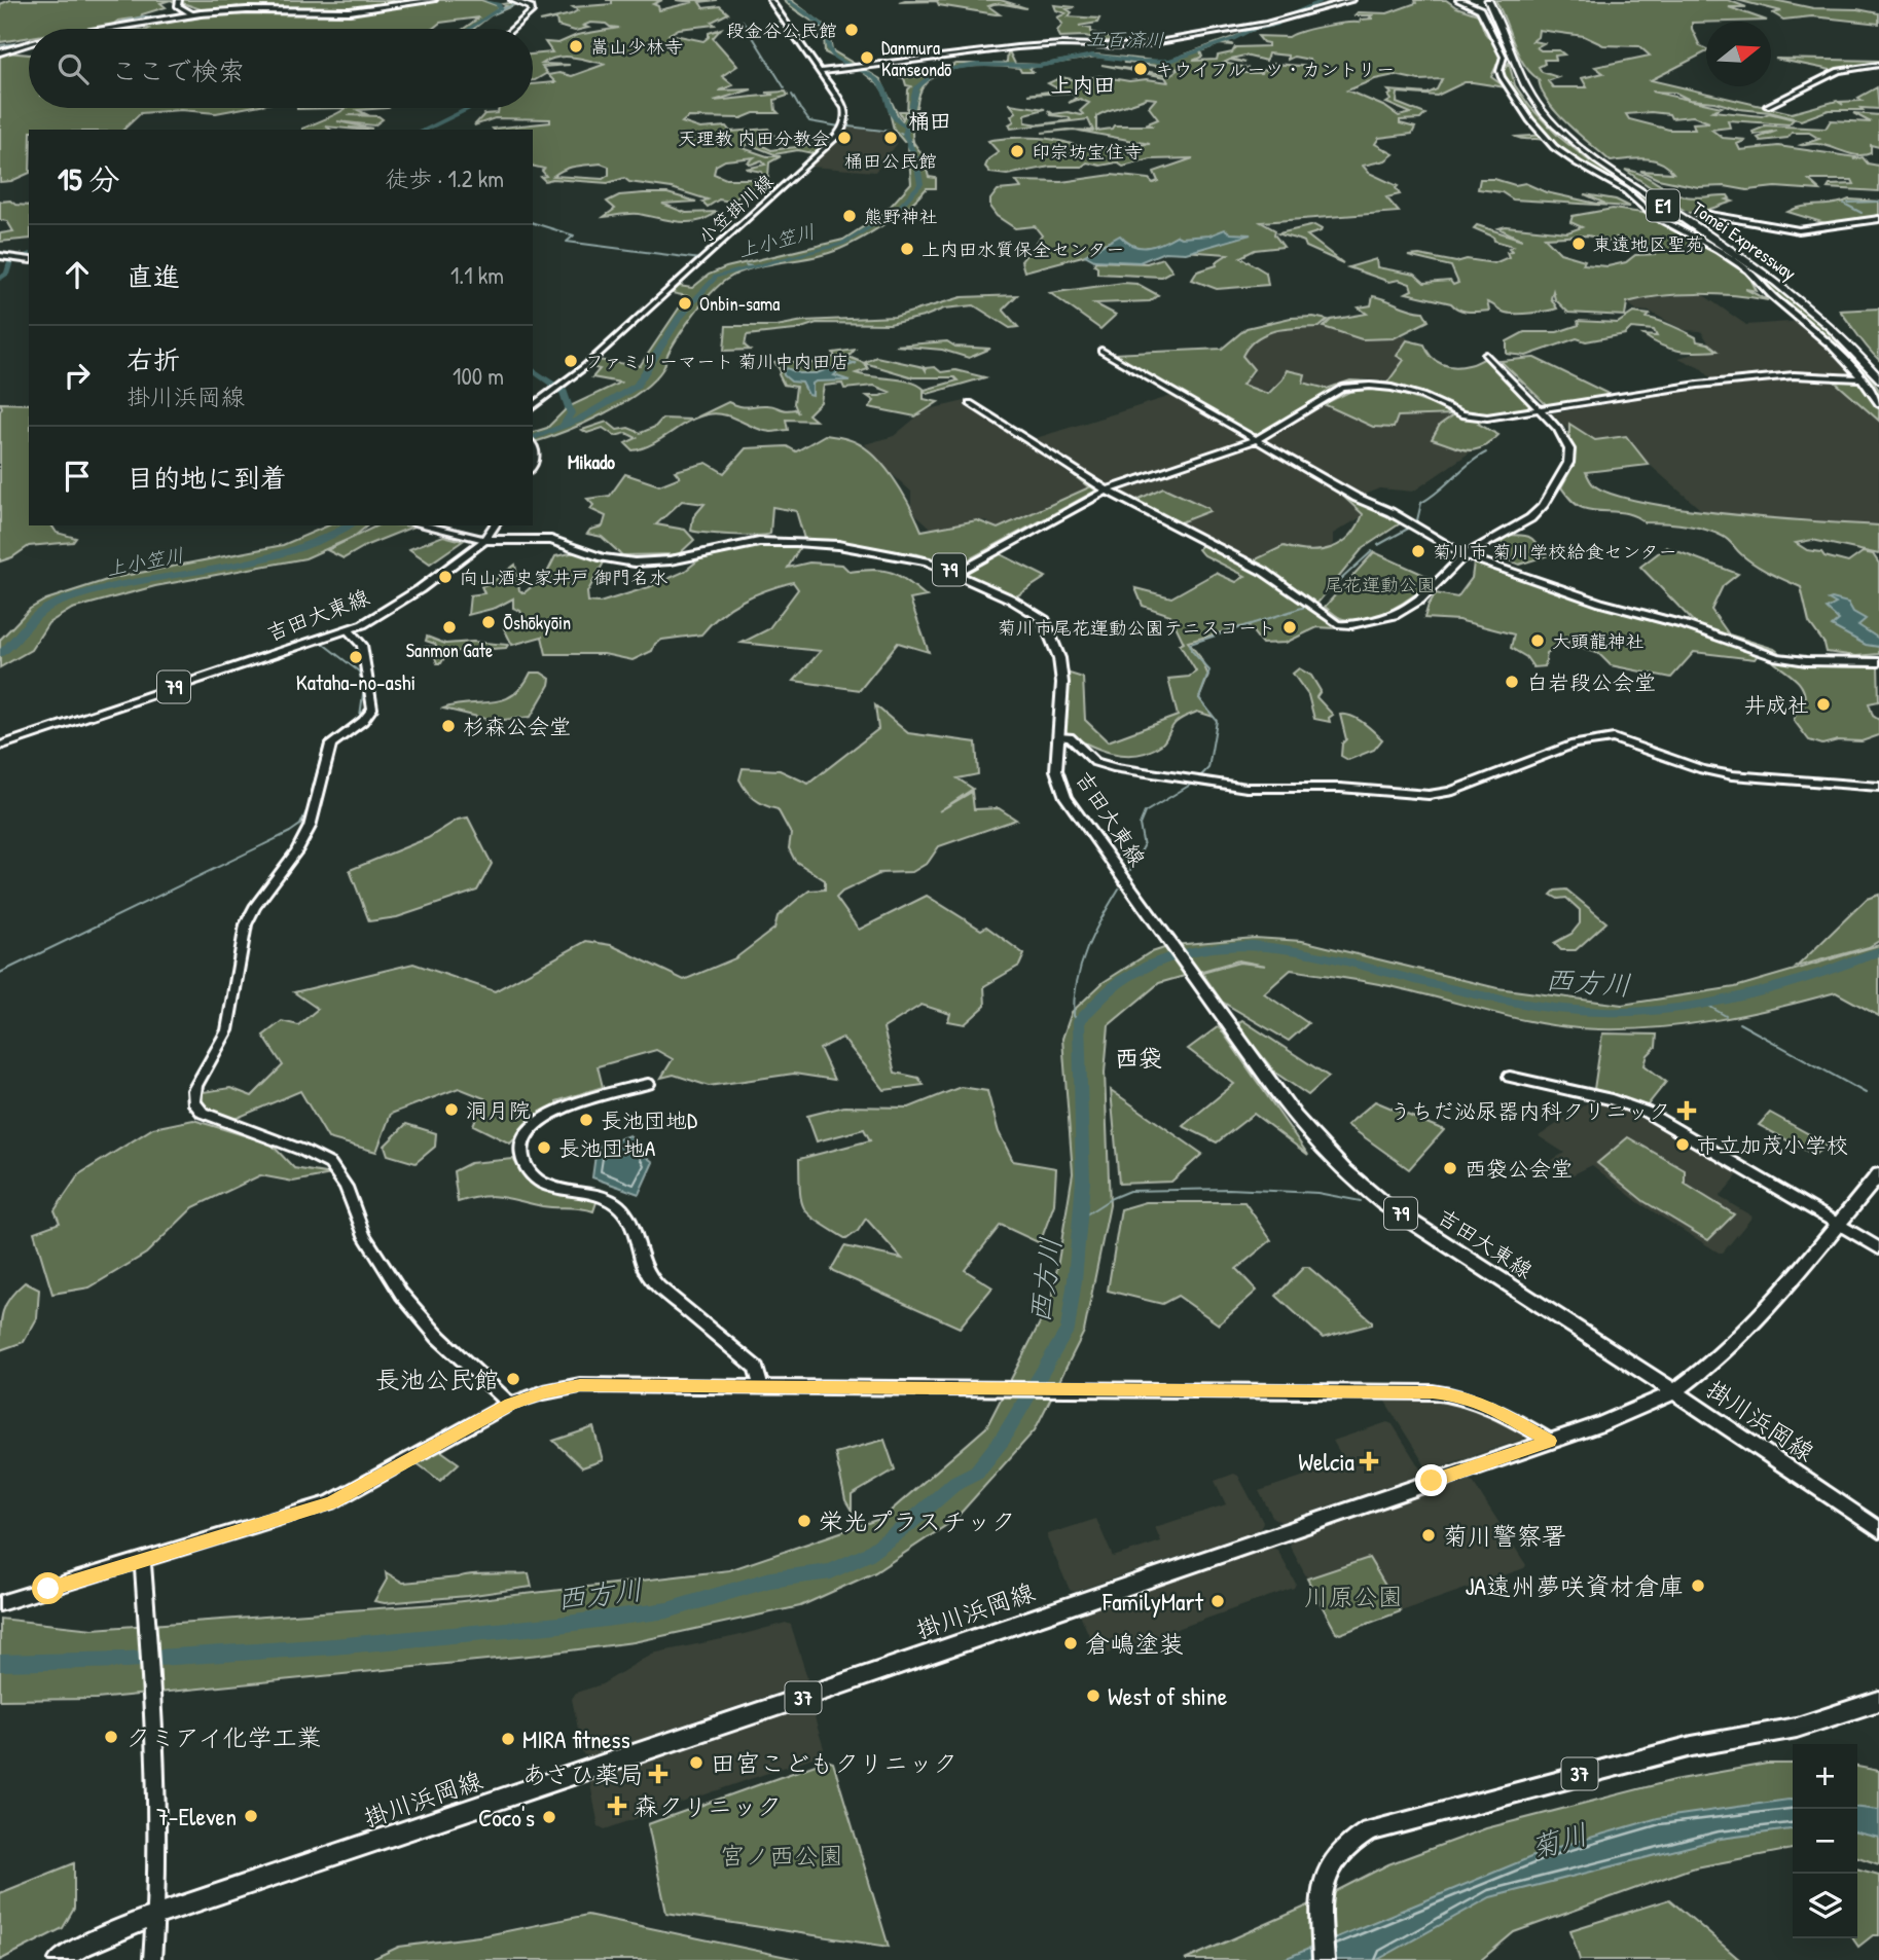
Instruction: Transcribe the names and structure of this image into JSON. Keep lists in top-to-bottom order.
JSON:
{
  "streets": {
    "highway": ["E1", "Tomei Expressway"],
    "main road": [
      "79",
      "吉田大東線",
      "掛川浜岡線",
      "37"
    ],
    "street": ["小笠掛川線"]
  },
  "crossings": [
    ["吉田大東線", "掛川浜岡線"]
  ],
  "districts": [
    "上内田",
    "桶田",
    "Mikado",
    "西袋"
  ],
  "water": [
    "五百済川",
    "上小笠川",
    "西方川",
    "菊川"
  ],
  "parks": ["尾花運動公園", "川原公園", "宮ノ西公園"],
  "places": {
    "other": [
      "段金谷公民館",
      "嵩山少林寺",
      "Danmura Kanseondō",
      "キウイフルーツ・カントリー",
      "天理教 内田分教会",
      "桶田公民館",
      "印宗坊宝住寺",
      "熊野神社",
      "東遠地区聖苑",
      "上内田水質保全センター",
      "Onbin-sama",
      "ファミリーマート 菊川中内田店",
      "菊川市 菊川学校給食センター",
      "向山酒史家井戸 御門名水",
      "Ōshōkyōin",
      "Sanmon Gate",
      "菊川市尾花運動公園テニスコート",
      "大頭龍神社",
      "Kataha-no-ashi",
      "白岩段公会堂",
      "井成社",
      "杉森公会堂",
      "洞月院",
      "長池団地D",
      "市立加茂小学校",
      "長池団地A",
      "西袋公会堂",
      "長池公民館",
      "栄光プラスチック",
      "菊川警察署",
      "JA遠州夢咲資材倉庫",
      "FamilyMart",
      "倉嶋塗装",
      "West of shine",
      "クミアイ化学工業",
      "MIRA fitness",
      "田宮こどもクリニック",
      "7-Eleven",
      "Coco's"
    ],
    "health": [
      "うちだ泌尿器内科クリニック",
      "Welcia",
      "あさひ薬局",
      "森クリニック"
    ]
  },
  "north": "right",
  "page": {
    "search": "ここで検索",
    "heading": ["15 分", "徒歩 · 1.2 km"],
    "list": [
      ["直進", "1.1 km"],
      ["右折", "掛川浜岡線", "100 m"],
      "目的地に到着"
    ],
    "map_buttons": ["+", "−"]
  }
}
